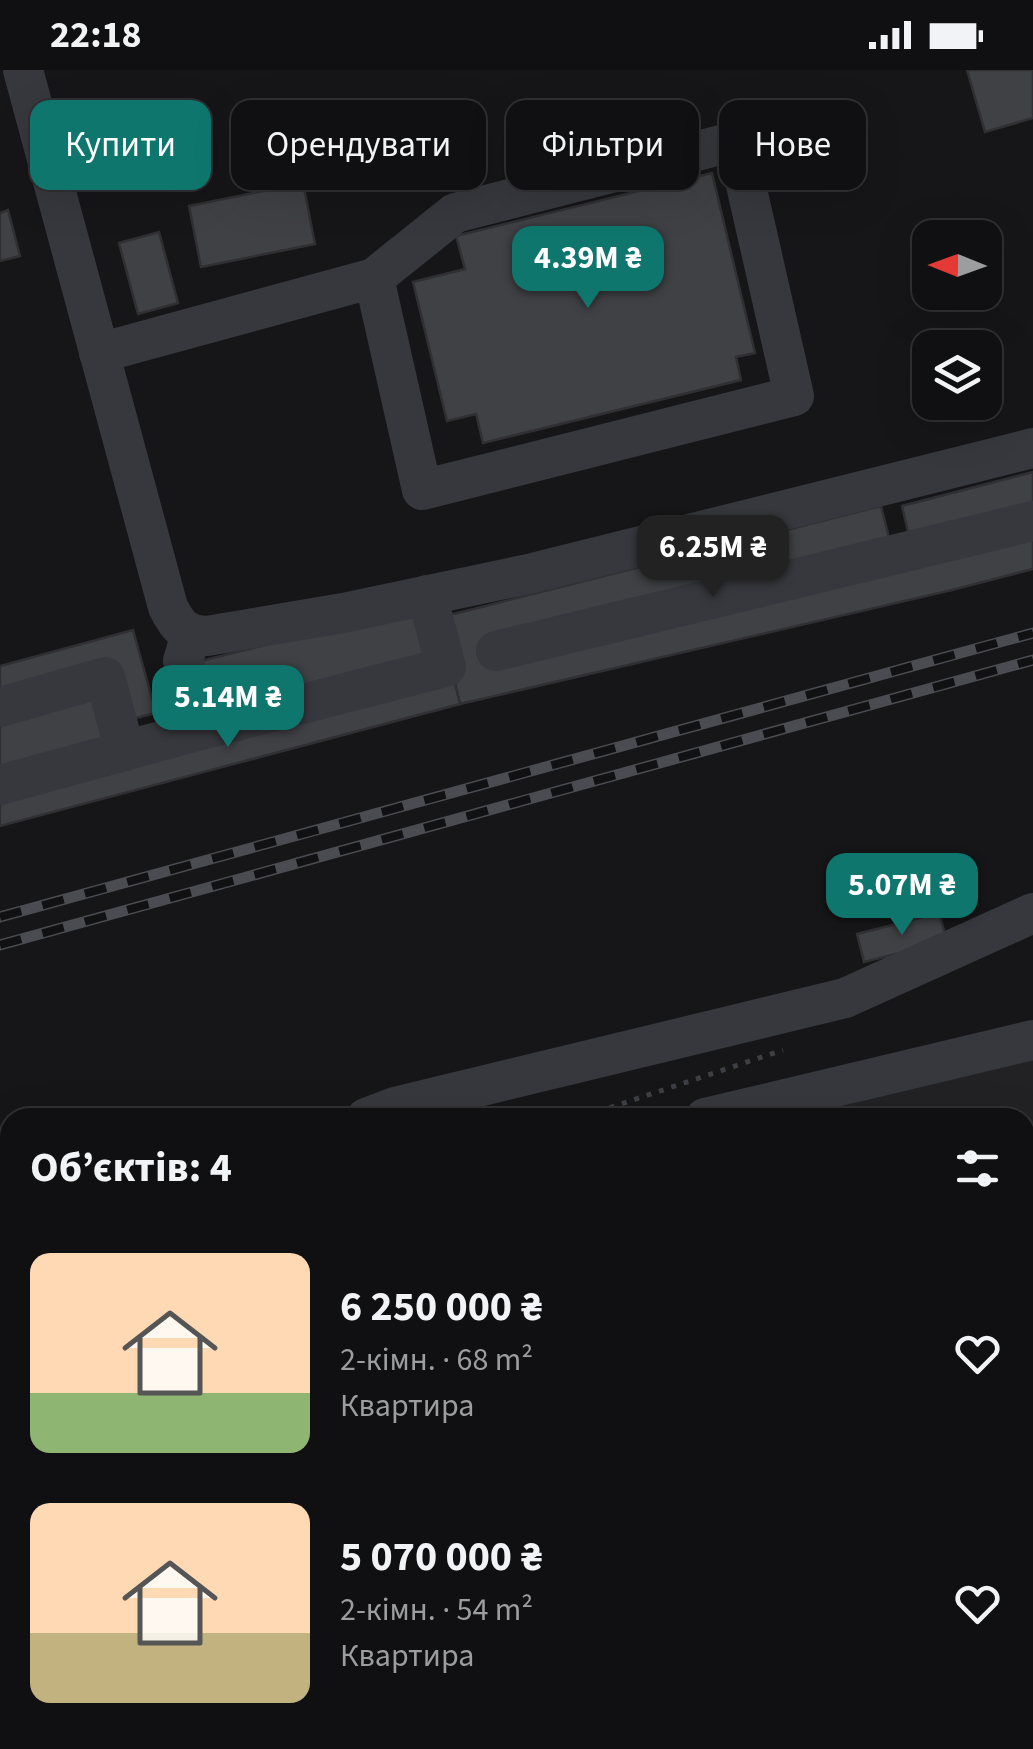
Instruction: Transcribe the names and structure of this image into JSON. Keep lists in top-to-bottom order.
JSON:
{
  "north": "left",
  "page": {
    "status": "22:18",
    "chip": [
      "Купити",
      "Орендувати",
      "Фільтри",
      "Нове"
    ],
    "price": [
      "4.39M ₴",
      "6.25M ₴",
      "5.14M ₴",
      "5.07M ₴"
    ],
    "heading": "Об’єктів: 4",
    "list": [
      {
        "name": "6 250 000 ₴",
        "note": "2-кімн. · 68 m² · Квартира"
      },
      {
        "name": "5 070 000 ₴",
        "note": "2-кімн. · 54 m² · Квартира"
      }
    ]
  }
}
